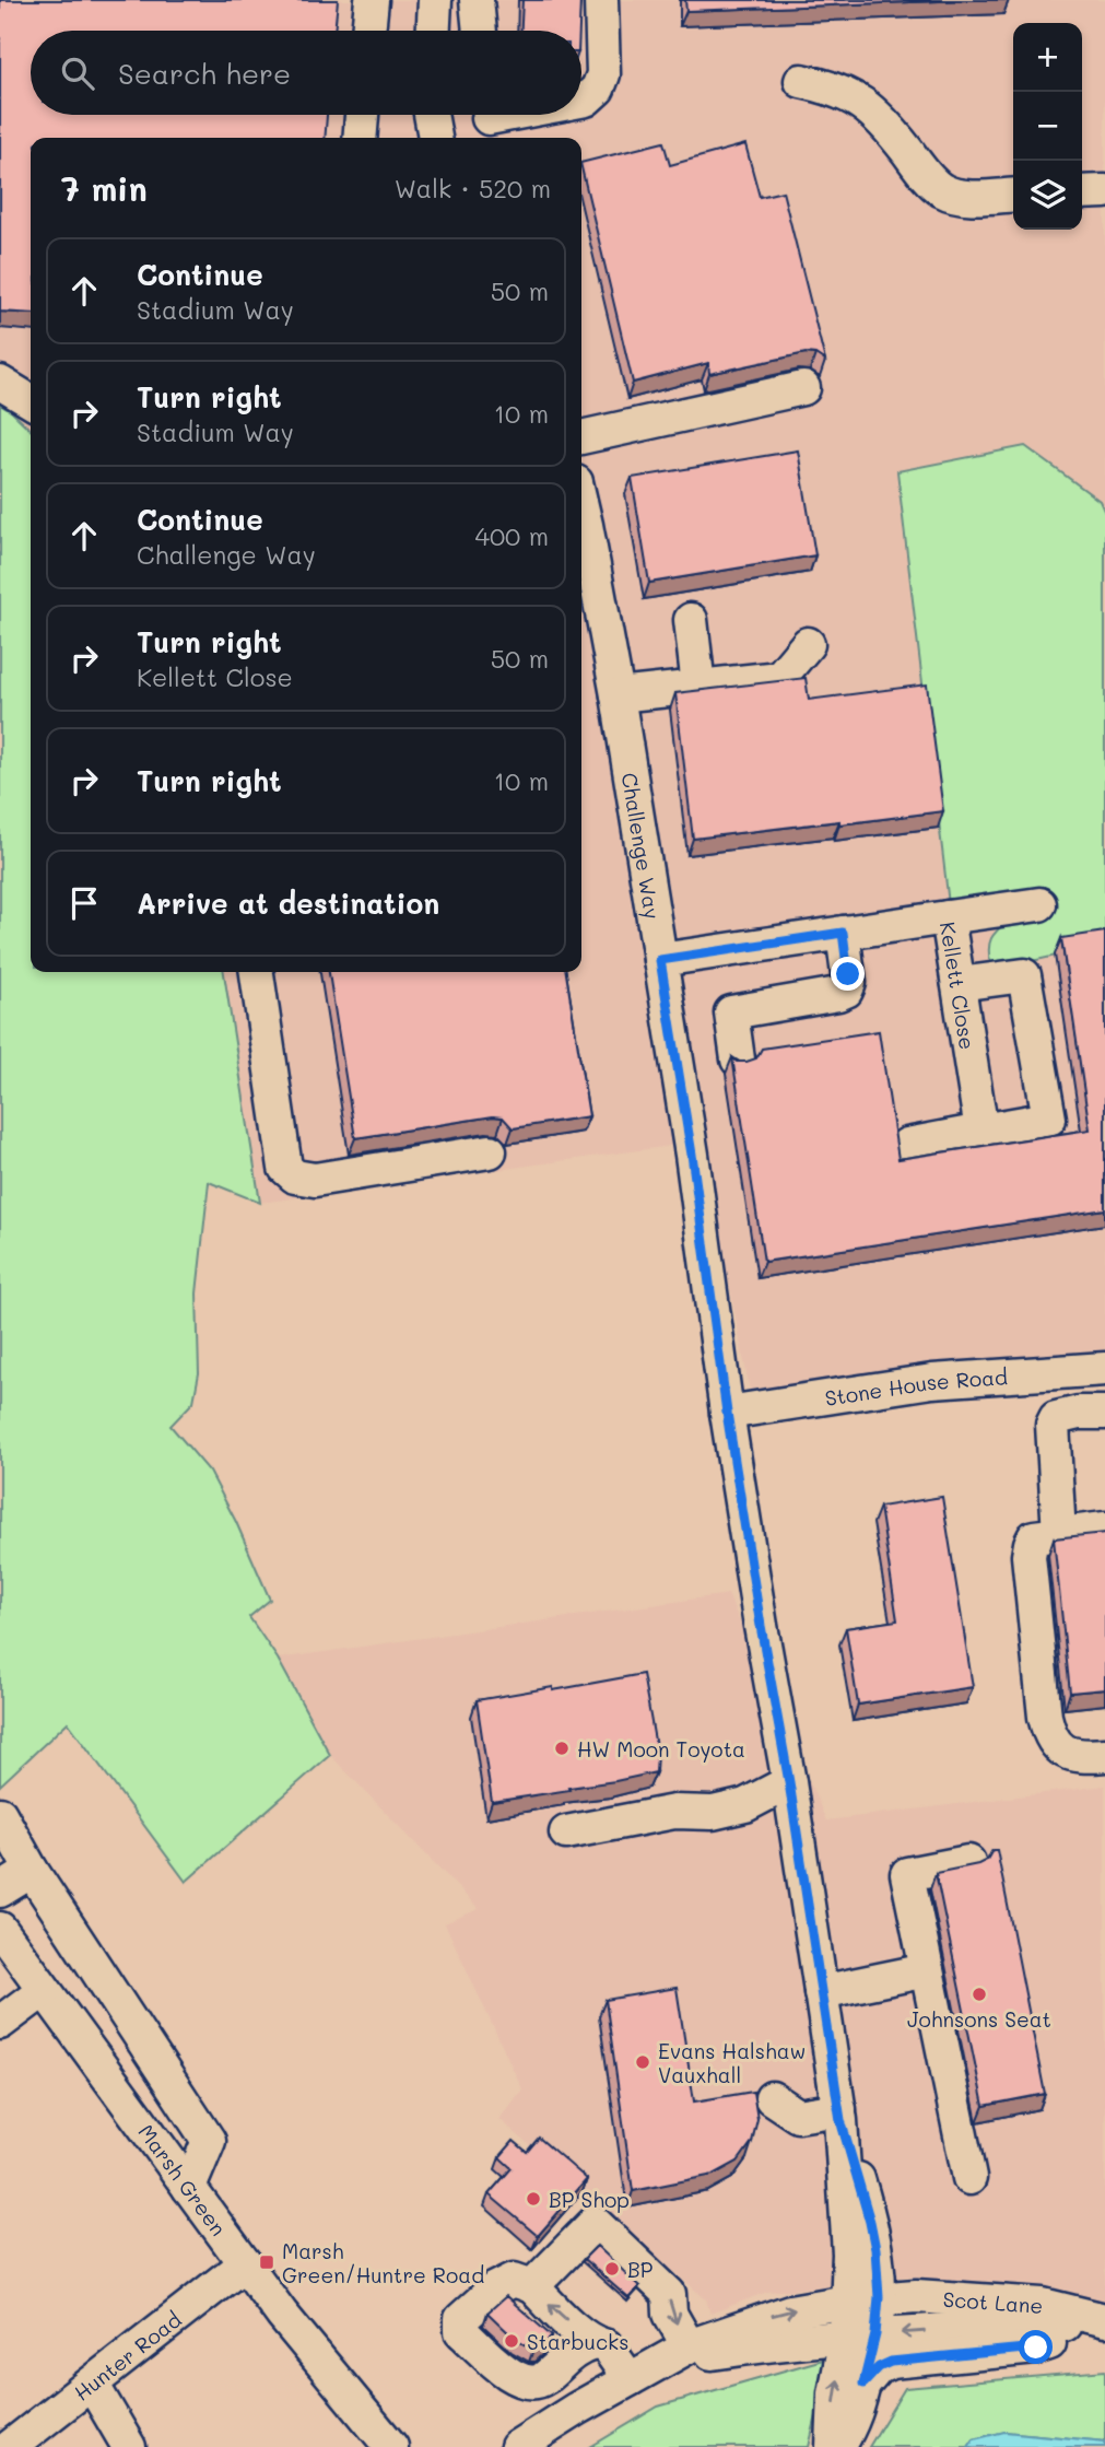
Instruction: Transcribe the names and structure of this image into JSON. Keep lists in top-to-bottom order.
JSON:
{
  "streets": {
    "street": [
      "Challenge Way",
      "Kellett Close",
      "Stone House Road",
      "Marsh Green",
      "Scot Lane",
      "Hunter Road"
    ]
  },
  "crossings": [
    ["Challenge Way", "Kellett Close"],
    ["Challenge Way", "Stone House Road"],
    ["Challenge Way", "Scot Lane"],
    ["Marsh Green", "Hunter Road"]
  ],
  "places": {
    "other": [
      "HW Moon Toyota",
      "Johnsons Seat",
      "Evans Halshaw Vauxhall",
      "BP Shop",
      "BP",
      "Starbucks"
    ],
    "transit": ["Marsh Green/Huntre Road"]
  },
  "page": {
    "map_buttons": ["+", "−"],
    "search": "Search here",
    "heading": ["7 min", "Walk · 520 m"],
    "list": [
      ["Continue", "Stadium Way", "50 m"],
      ["Turn right", "Stadium Way", "10 m"],
      ["Continue", "Challenge Way", "400 m"],
      ["Turn right", "Kellett Close", "50 m"],
      ["Turn right", "10 m"],
      "Arrive at destination"
    ]
  }
}
